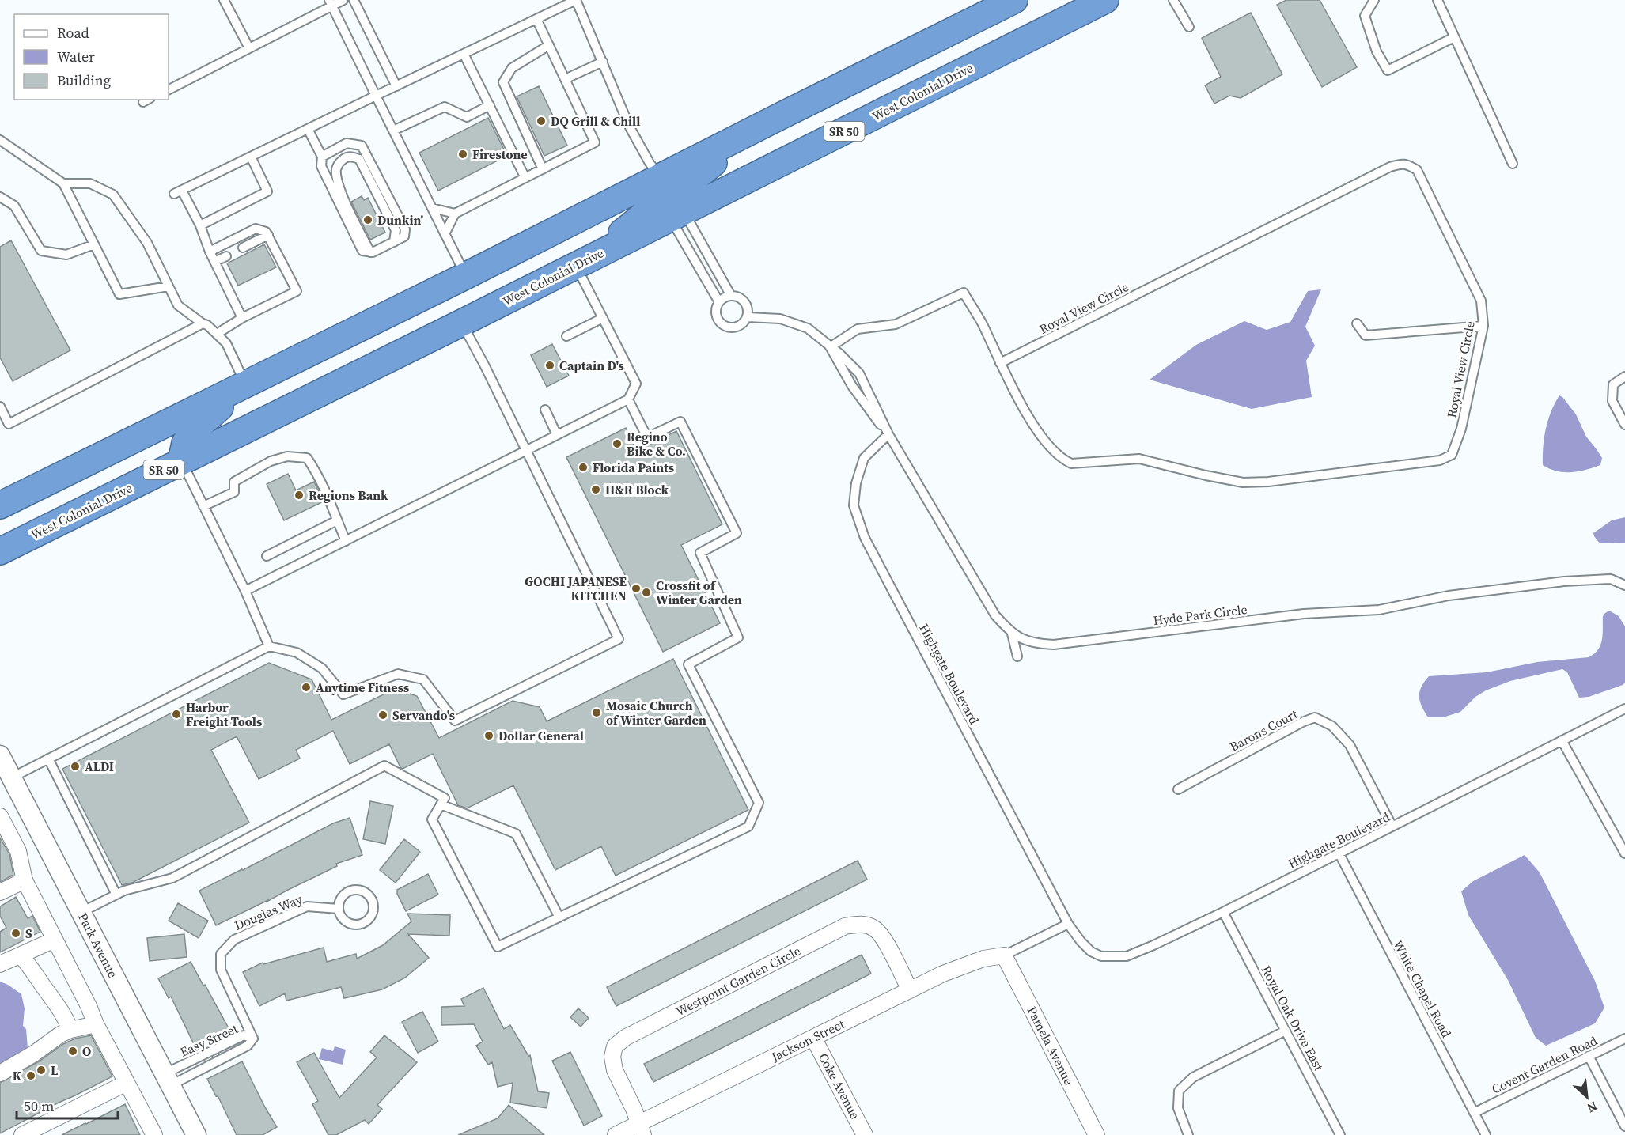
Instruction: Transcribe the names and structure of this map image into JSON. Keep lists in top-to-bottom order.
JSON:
{
  "streets": {
    "highway": ["West Colonial Drive", "SR 50"],
    "street": [
      "Park Avenue",
      "Westpoint Garden Circle",
      "Jackson Street",
      "Pamela Avenue",
      "Coke Avenue"
    ],
    "lane": [
      "Royal View Circle",
      "Hyde Park Circle",
      "Highgate Boulevard",
      "Barons Court",
      "Douglas Way",
      "White Chapel Road",
      "Royal Oak Drive East",
      "Easy Street",
      "Covent Garden Road"
    ]
  },
  "crossings": [
    ["Royal View Circle", "Hyde Park Circle"],
    ["Hyde Park Circle", "Highgate Boulevard"],
    ["Highgate Boulevard", "Barons Court"],
    ["Highgate Boulevard", "White Chapel Road"],
    ["Highgate Boulevard", "Royal Oak Drive East"],
    ["Douglas Way", "Easy Street"],
    ["Park Avenue", "Easy Street"],
    ["Westpoint Garden Circle", "Jackson Street"],
    ["White Chapel Road", "Covent Garden Road"],
    ["Jackson Street", "Pamela Avenue"],
    ["Jackson Street", "Coke Avenue"]
  ],
  "places": [
    "DQ Grill & Chill",
    "Firestone",
    "Dunkin'",
    "Captain D's",
    "Regino Bike & Co.",
    "Florida Paints",
    "H&R Block",
    "Regions Bank",
    "GOCHI JAPANESE KITCHEN",
    "Crossfit of Winter Garden",
    "Anytime Fitness",
    "Mosaic Church of Winter Garden",
    "Harbor Freight Tools",
    "Servando's",
    "Dollar General",
    "ALDI",
    "S",
    "O",
    "L",
    "K"
  ],
  "legend": ["Road", "Water", "Building"],
  "scale_bar": "50 m",
  "north": "bottom right"
}
